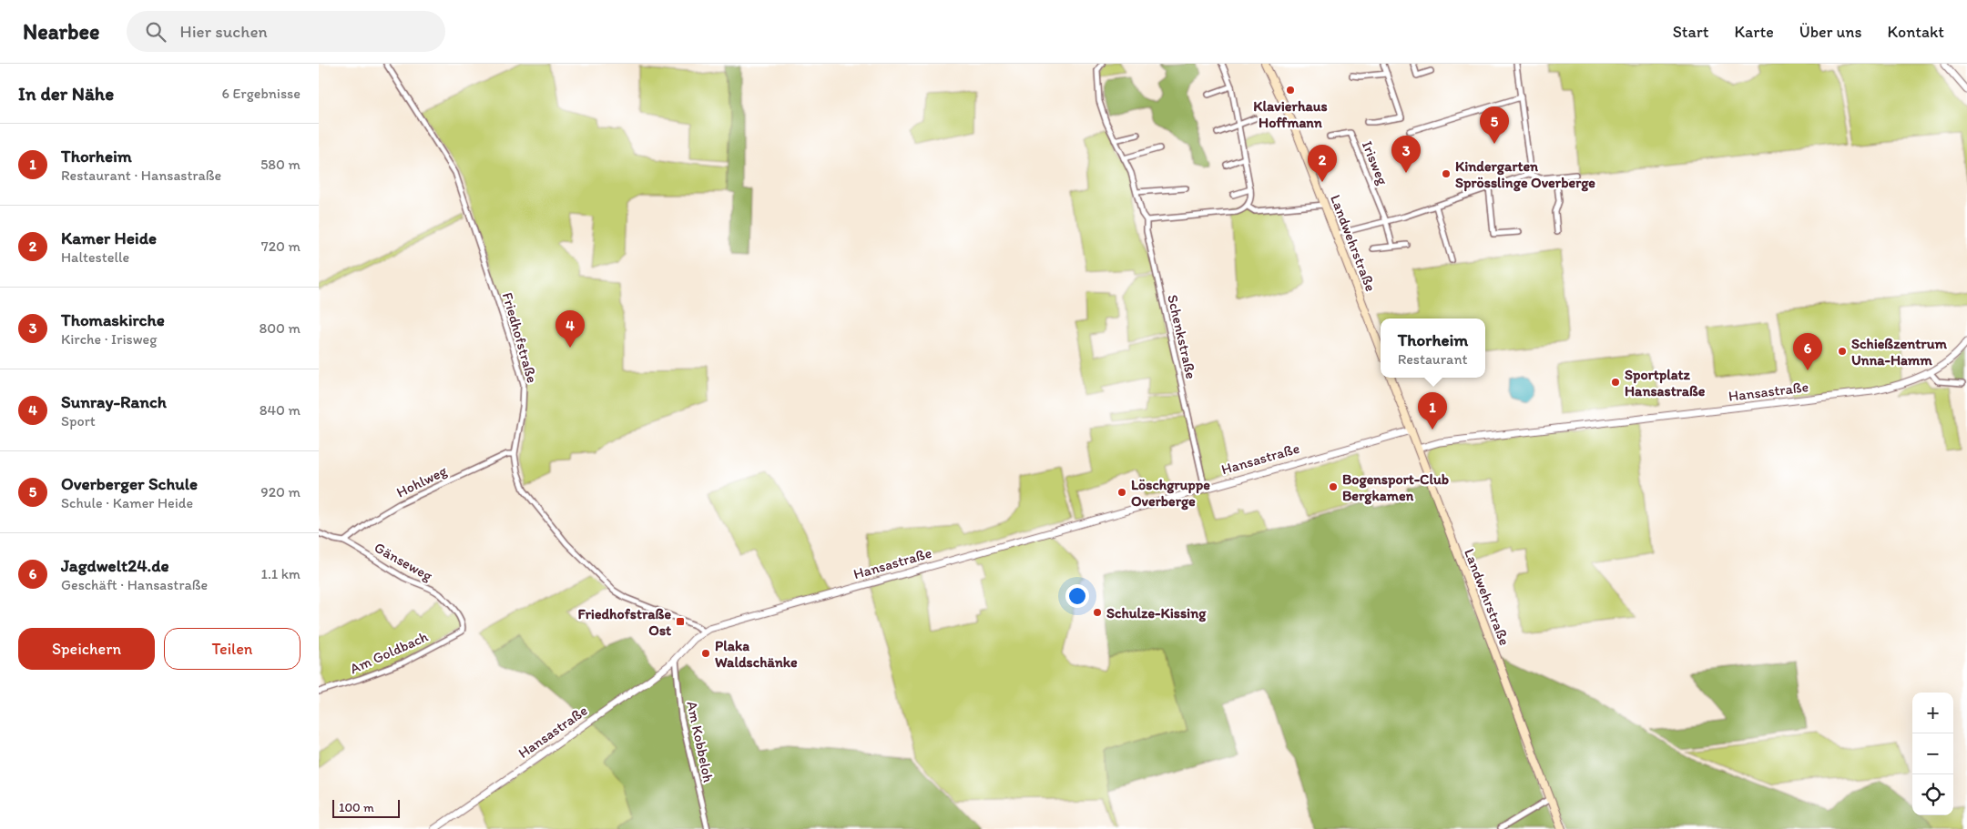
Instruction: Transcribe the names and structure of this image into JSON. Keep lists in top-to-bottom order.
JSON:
{
  "streets": {
    "main road": ["Landwehrstraße"],
    "street": [
      "Irisweg",
      "Schenkstraße",
      "Friedhofstraße",
      "Hansastraße",
      "Hohlweg",
      "Gänseweg",
      "Am Goldbach",
      "Am Kobbeloh"
    ]
  },
  "crossings": [
    ["Landwehrstraße", "Hansastraße"],
    ["Schenkstraße", "Hansastraße"],
    ["Friedhofstraße", "Hansastraße"],
    ["Friedhofstraße", "Hohlweg"],
    ["Hansastraße", "Am Kobbeloh"],
    ["Hohlweg", "Gänseweg"],
    ["Gänseweg", "Am Goldbach"]
  ],
  "places": {
    "other": [
      "Klavierhaus Hoffmann",
      "Kindergarten Sprösslinge Overberge",
      "Schießzentrum Unna-Hamm",
      "Sportplatz Hansastraße",
      "Bogensport-Club Bergkamen",
      "Löschgruppe Overberge",
      "Schulze-Kissing",
      "Plaka Waldschänke"
    ],
    "transit": ["Friedhofstraße Ost"]
  },
  "scale_bar": "100 m",
  "page": {
    "header": "Nearbee",
    "search": "Hier suchen",
    "nav": [
      "Start",
      "Karte",
      "Über uns",
      "Kontakt"
    ],
    "heading": ["In der Nähe", "6 Ergebnisse"],
    "pins": [
      "5",
      "3",
      "2",
      "4",
      "6",
      "1"
    ],
    "list": [
      {
        "mark": "1",
        "name": "Thorheim",
        "note": "Restaurant · Hansastraße",
        "value": "580 m"
      },
      {
        "mark": "2",
        "name": "Kamer Heide",
        "note": "Haltestelle",
        "value": "720 m"
      },
      {
        "mark": "3",
        "name": "Thomaskirche",
        "note": "Kirche · Irisweg",
        "value": "800 m"
      },
      {
        "mark": "4",
        "name": "Sunray-Ranch",
        "note": "Sport",
        "value": "840 m"
      },
      {
        "mark": "5",
        "name": "Overberger Schule",
        "note": "Schule · Kamer Heide",
        "value": "920 m"
      },
      {
        "mark": "6",
        "name": "Jagdwelt24.de",
        "note": "Geschäft · Hansastraße",
        "value": "1.1 km"
      }
    ],
    "popup": ["Thorheim", "Restaurant"],
    "buttons": ["Speichern", "Teilen"],
    "map_buttons": ["+", "−"],
    "scale": "100 m"
  }
}
